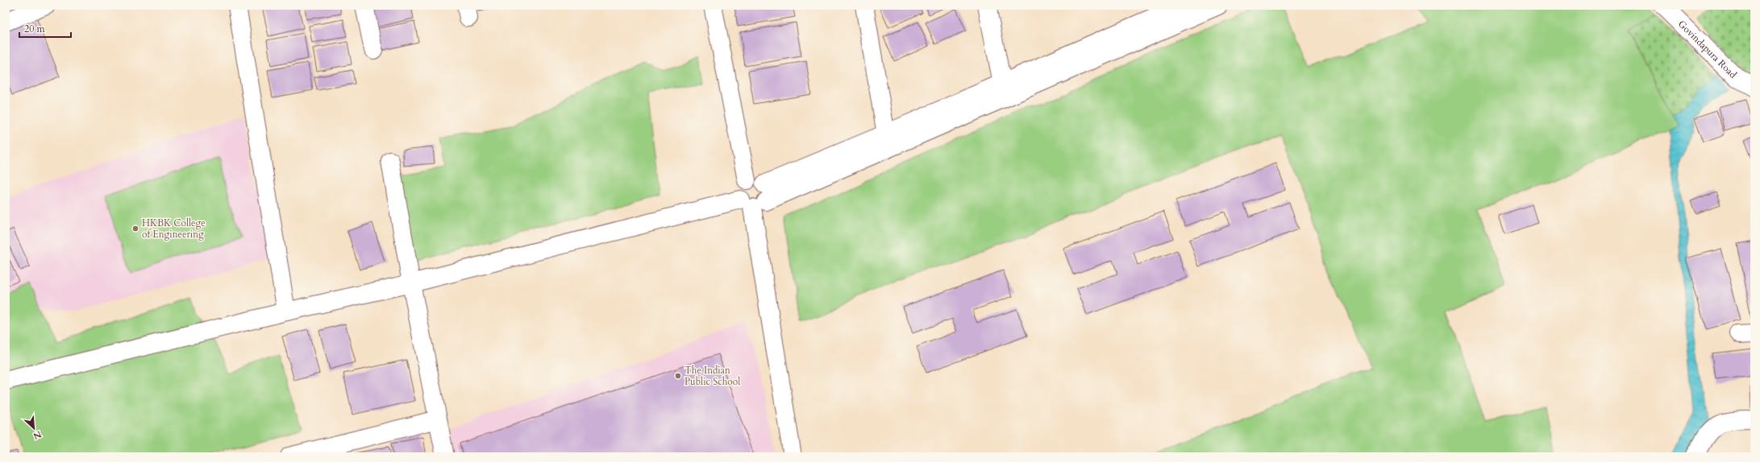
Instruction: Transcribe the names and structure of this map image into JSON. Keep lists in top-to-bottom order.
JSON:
{
  "streets": {
    "street": ["Govindapura Road"]
  },
  "places": ["HKBK College of Engineering", "The Indian Public School"],
  "scale_bar": "20 m",
  "north": "bottom right"
}
